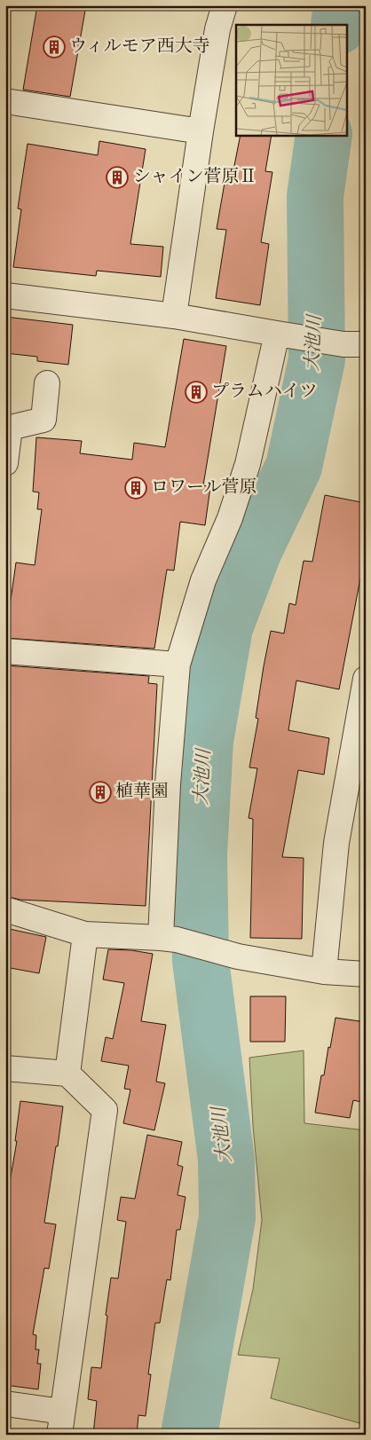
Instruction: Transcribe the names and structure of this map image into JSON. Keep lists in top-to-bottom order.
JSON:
{
  "water": ["大池川"],
  "places": {
    "building": [
      "ウィルモア西大寺",
      "シャイン菅原Ⅱ",
      "プラムハイツ",
      "ロワール菅原",
      "植華園"
    ]
  }
}
